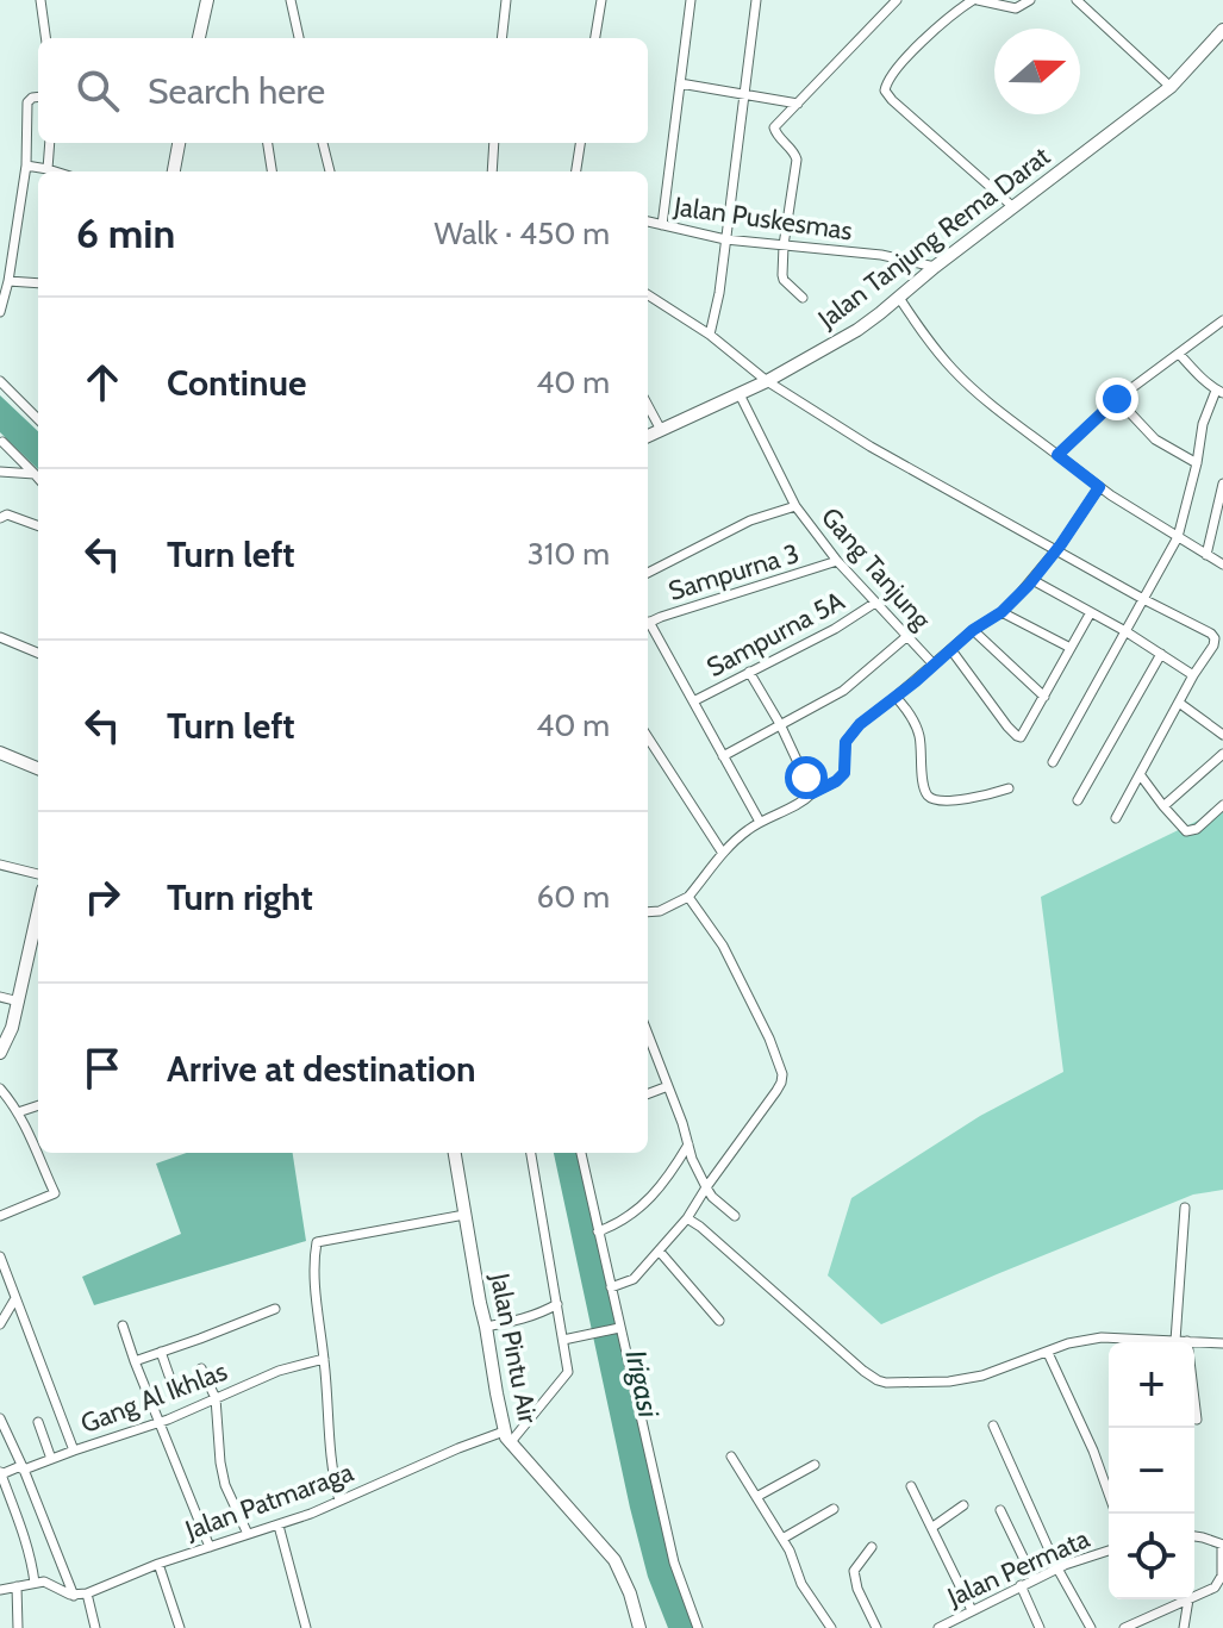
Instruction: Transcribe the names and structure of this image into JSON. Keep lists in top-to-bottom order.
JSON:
{
  "streets": {
    "street": [
      "Jalan Puskesmas",
      "Jalan Tanjung Rema Darat",
      "Gang Tanjung",
      "Sampurna 3",
      "Sampurna 5A",
      "Jalan Pintu Air",
      "Gang Al Ikhlas",
      "Jalan Patmaraga",
      "Jalan Permata"
    ]
  },
  "crossings": [
    ["Jalan Puskesmas", "Jalan Tanjung Rema Darat"],
    ["Jalan Tanjung Rema Darat", "Gang Tanjung"],
    ["Gang Tanjung", "Sampurna 3"],
    ["Gang Tanjung", "Sampurna 5A"],
    ["Jalan Pintu Air", "Jalan Patmaraga"]
  ],
  "water": ["Irigasi"],
  "north": "right",
  "page": {
    "search": "Search here",
    "heading": ["6 min", "Walk · 450 m"],
    "list": [
      ["Continue", "40 m"],
      ["Turn left", "310 m"],
      ["Turn left", "40 m"],
      ["Turn right", "60 m"],
      "Arrive at destination"
    ],
    "map_buttons": ["+", "−"]
  }
}
